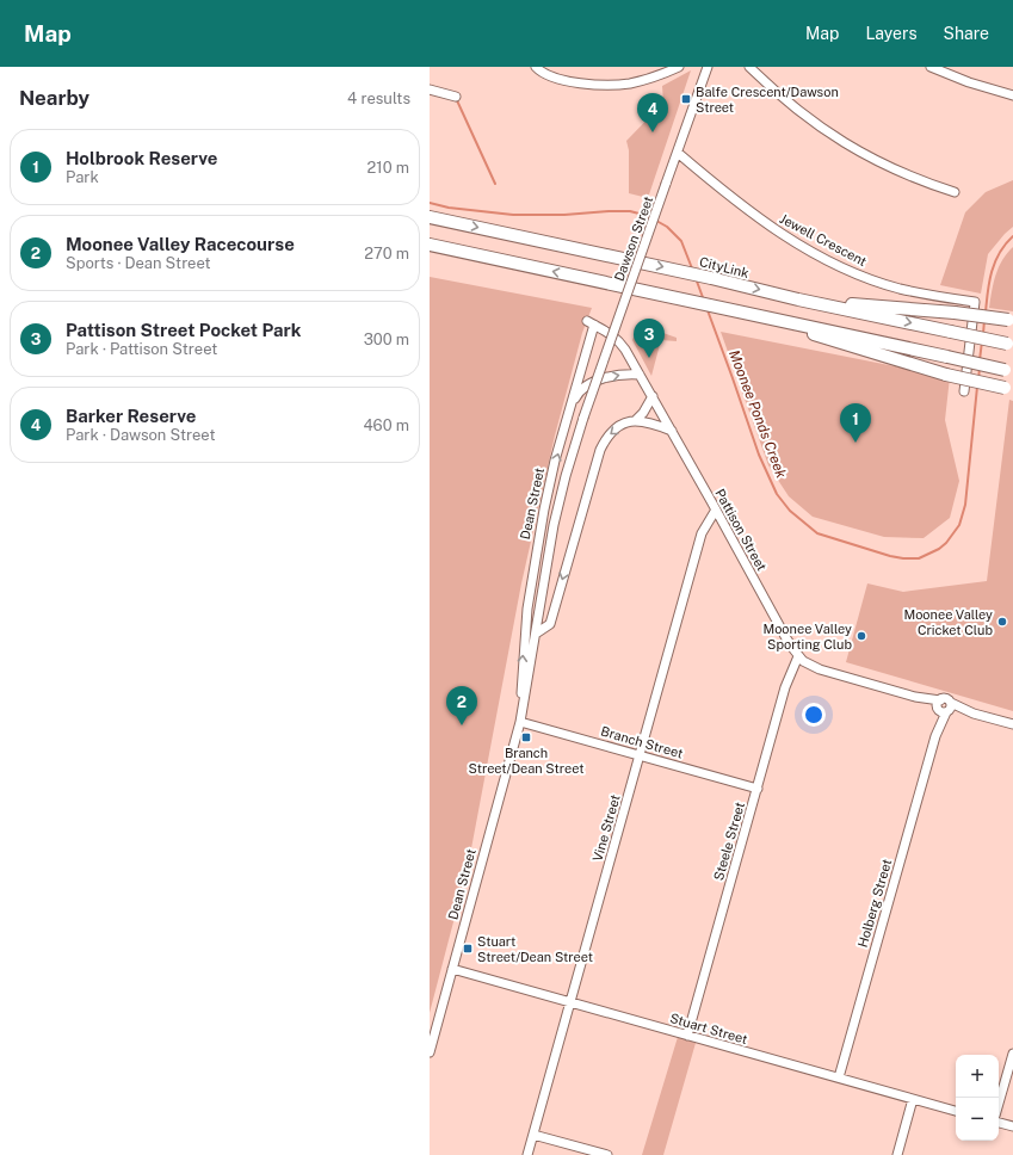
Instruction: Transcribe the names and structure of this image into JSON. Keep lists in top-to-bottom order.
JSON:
{
  "streets": {
    "highway": ["CityLink"],
    "street": [
      "Dawson Street",
      "Jewell Crescent",
      "Dean Street",
      "Pattison Street",
      "Branch Street",
      "Vine Street",
      "Steele Street",
      "Holberg Street",
      "Stuart Street"
    ]
  },
  "crossings": [
    ["Dawson Street", "Jewell Crescent"],
    ["Dawson Street", "Dean Street"],
    ["Dean Street", "Pattison Street"],
    ["Dean Street", "Branch Street"],
    ["Dean Street", "Stuart Street"],
    ["Pattison Street", "Vine Street"],
    ["Pattison Street", "Steele Street"],
    ["Pattison Street", "Holberg Street"],
    ["Branch Street", "Vine Street"],
    ["Branch Street", "Steele Street"],
    ["Vine Street", "Stuart Street"],
    ["Steele Street", "Stuart Street"],
    ["Holberg Street", "Stuart Street"]
  ],
  "water": ["Moonee Ponds Creek"],
  "places": {
    "transit": ["Balfe Crescent/Dawson Street", "Branch Street/Dean Street", "Stuart Street/Dean Street"],
    "other": ["Moonee Valley Cricket Club", "Moonee Valley Sporting Club"]
  },
  "page": {
    "header": "Map",
    "nav": ["Map", "Layers", "Share"],
    "heading": ["Nearby", "4 results"],
    "pins": [
      "4",
      "3",
      "1",
      "2"
    ],
    "list": [
      {
        "mark": "1",
        "name": "Holbrook Reserve",
        "note": "Park",
        "value": "210 m"
      },
      {
        "mark": "2",
        "name": "Moonee Valley Racecourse",
        "note": "Sports · Dean Street",
        "value": "270 m"
      },
      {
        "mark": "3",
        "name": "Pattison Street Pocket Park",
        "note": "Park · Pattison Street",
        "value": "300 m"
      },
      {
        "mark": "4",
        "name": "Barker Reserve",
        "note": "Park · Dawson Street",
        "value": "460 m"
      }
    ],
    "map_buttons": ["+", "−"]
  }
}
